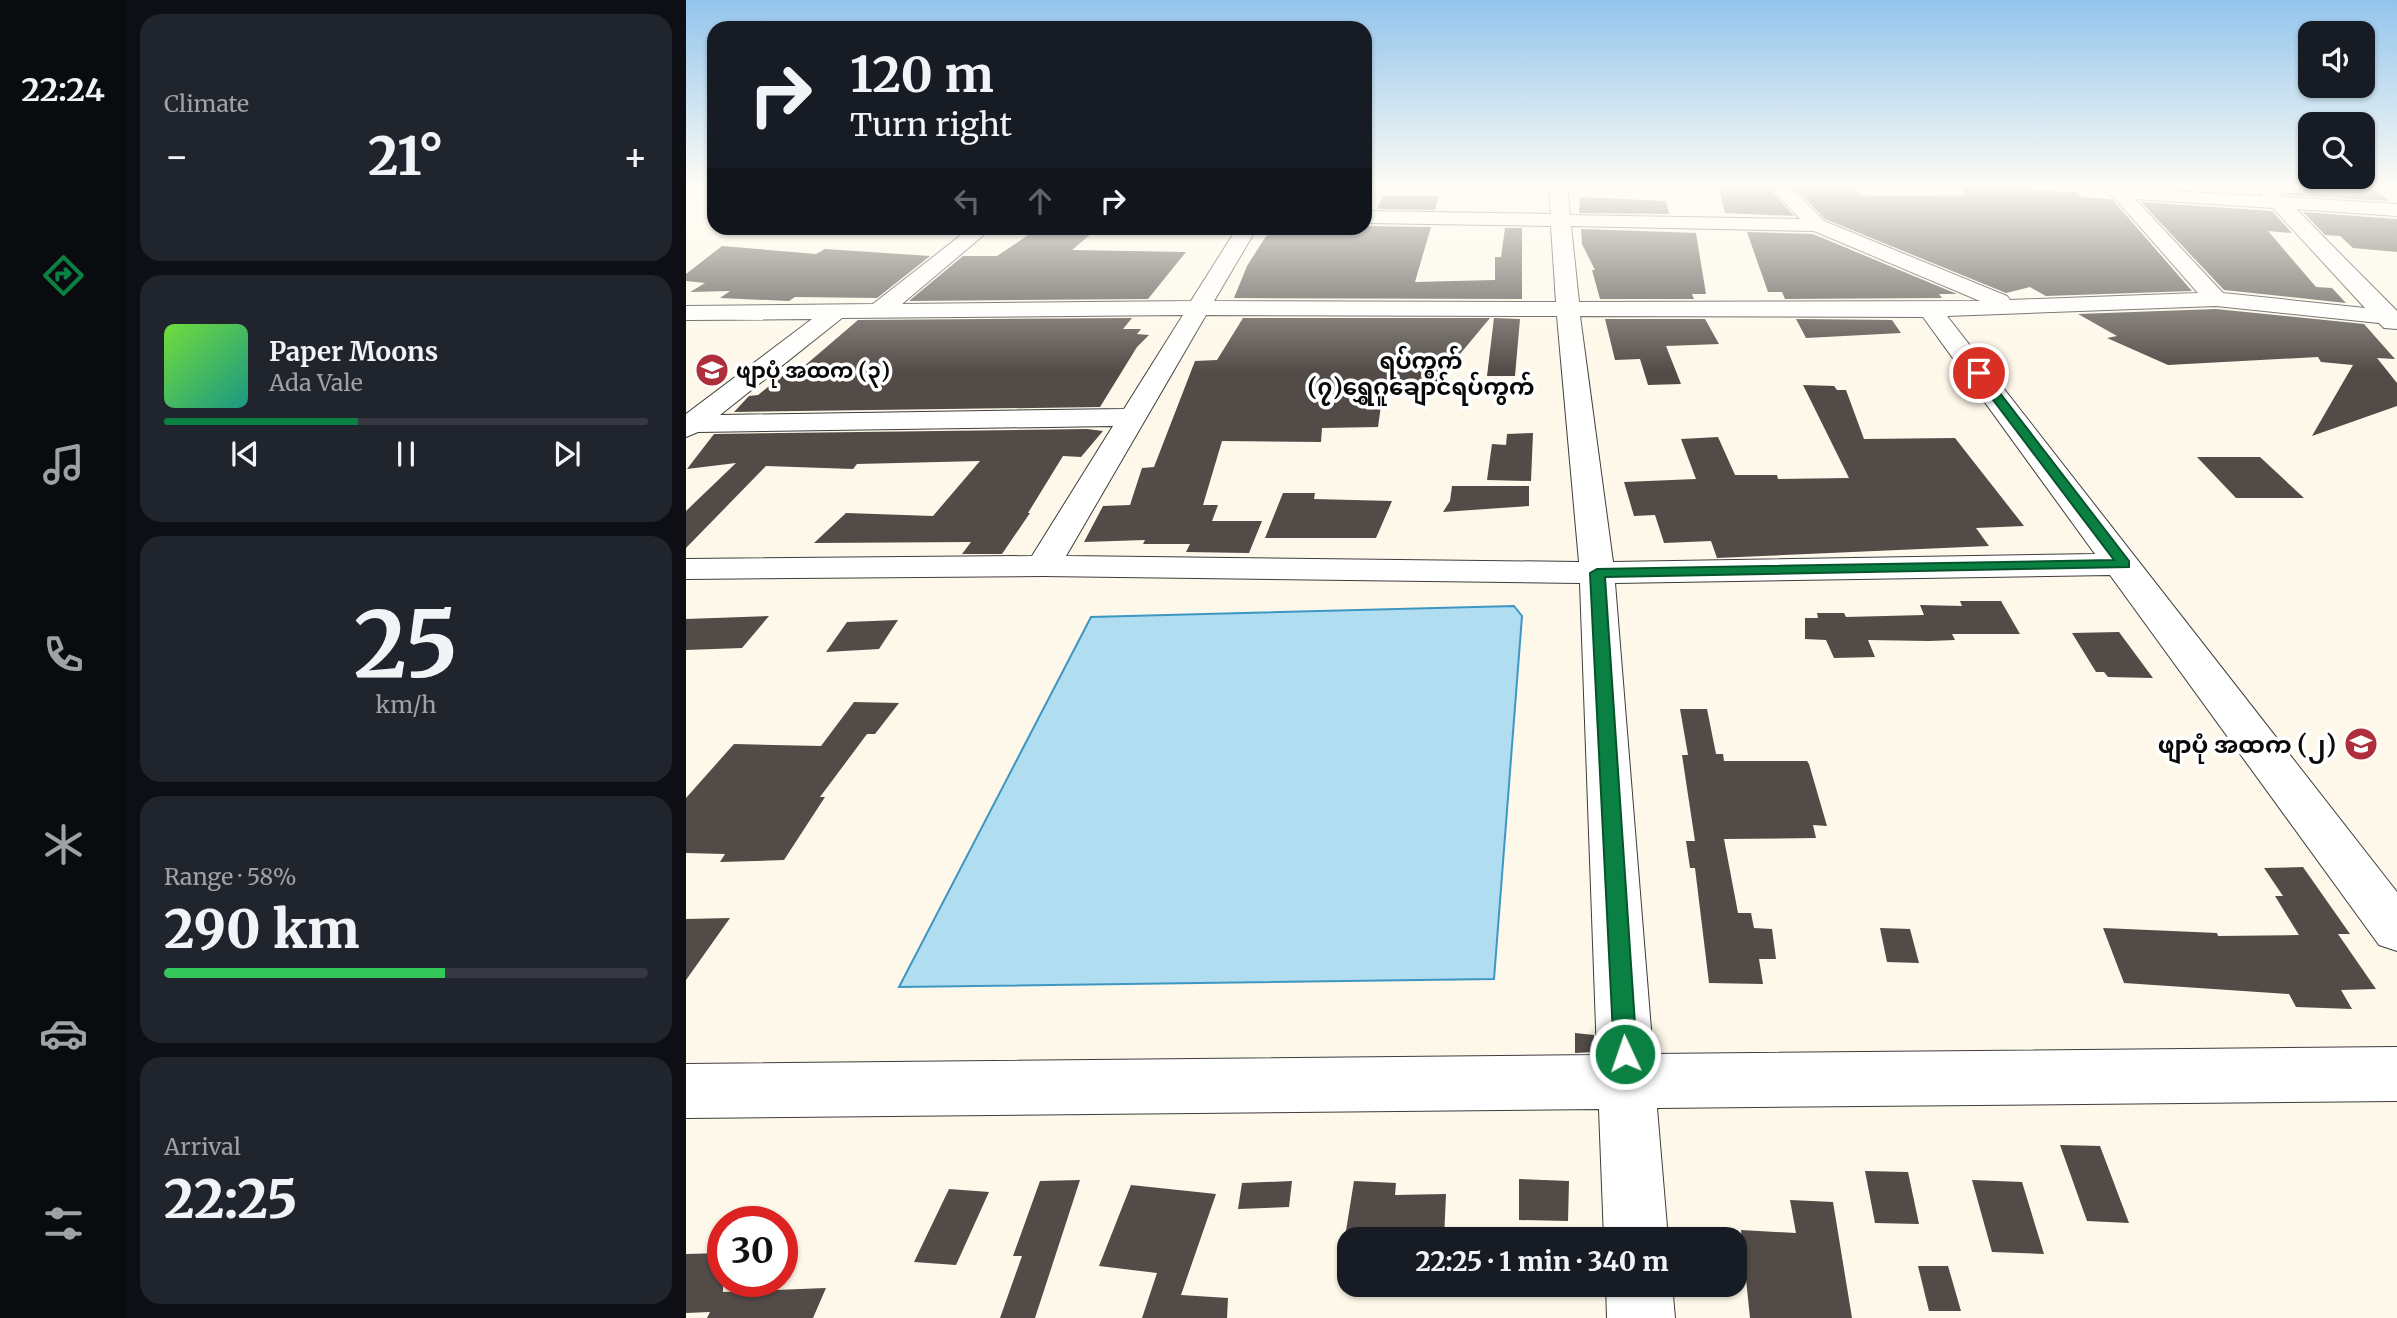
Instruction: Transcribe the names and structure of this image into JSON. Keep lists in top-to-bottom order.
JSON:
{
  "districts": ["ရပ်ကွက် (၇)ရွှေဂူချောင်ရပ်ကွက်"],
  "places": {
    "school or university": ["ဖျာပုံ အထက (၃)", "ဖျာပုံ အထက (၂)"]
  },
  "page": {
    "tabs": "22:24",
    "tile": [
      "Climate",
      ["25", "km/h"],
      ["Range · 58%", "290 km"],
      ["Arrival", "22:25"]
    ],
    "turn": ["120 m", "Turn right"],
    "heat": ["−", "21°", "+"],
    "song": ["Paper Moons", "Ada Vale"],
    "limit": "30",
    "trip": "22:25 · 1 min · 340 m"
  }
}
